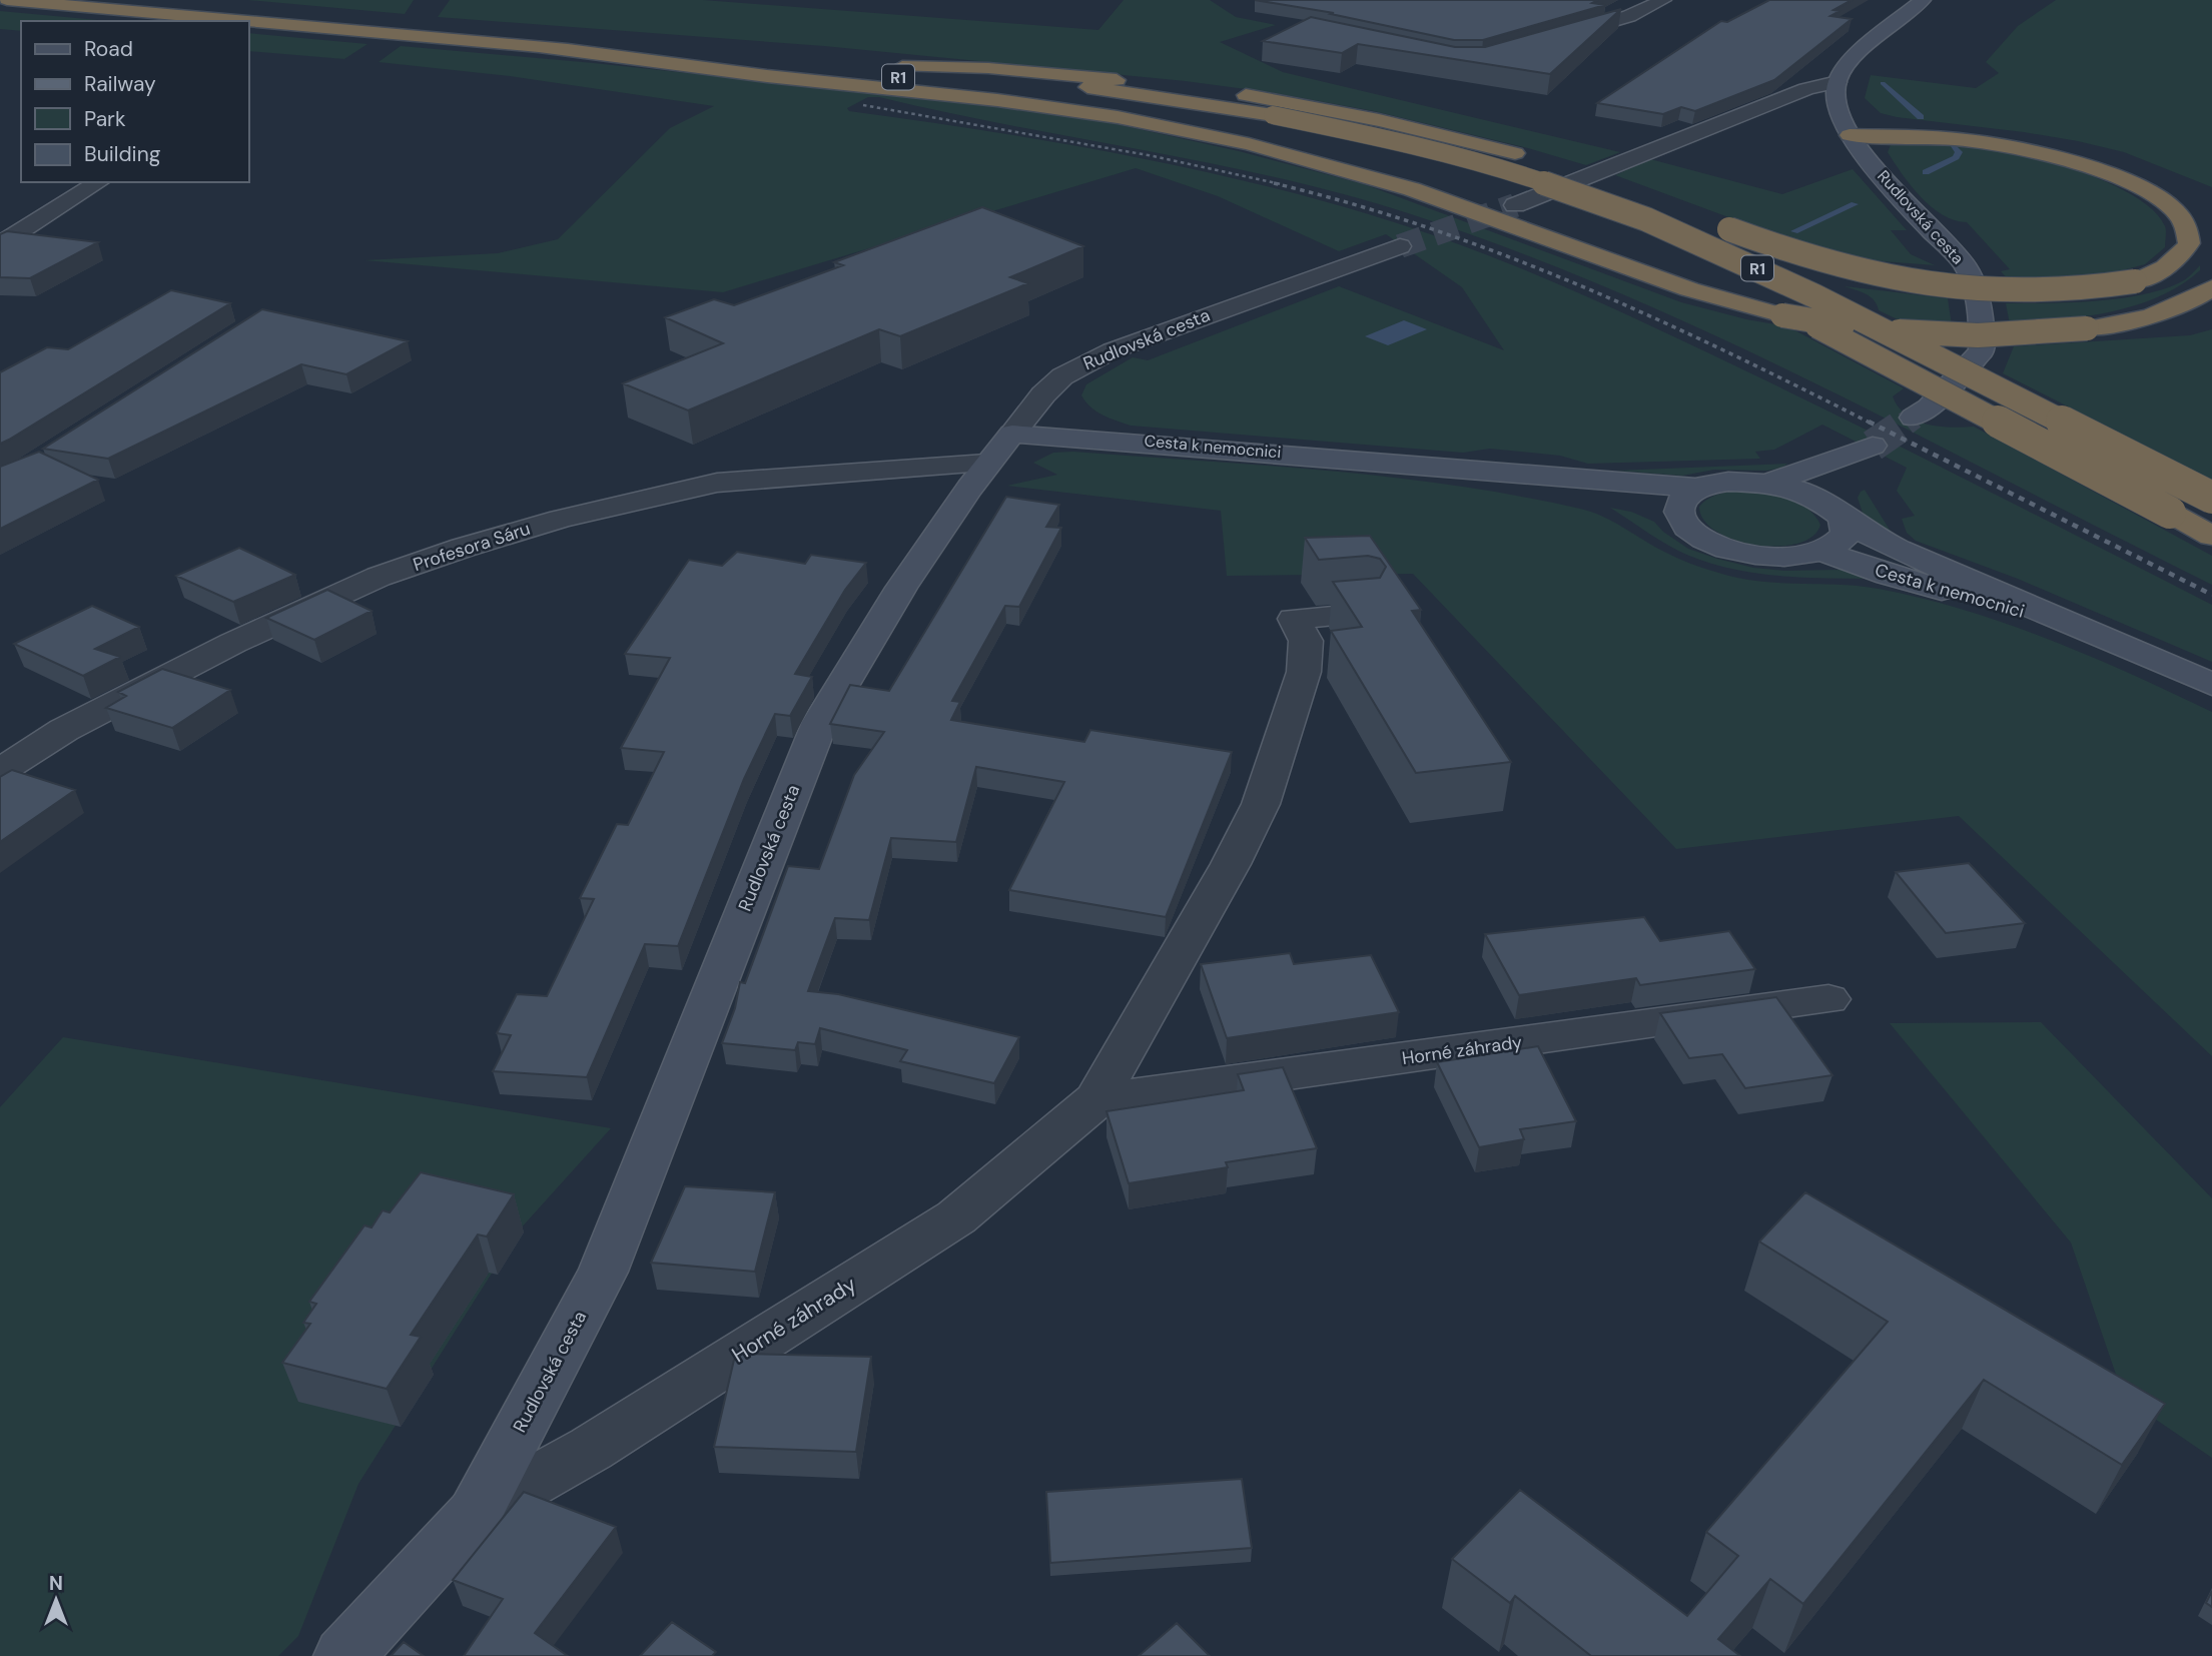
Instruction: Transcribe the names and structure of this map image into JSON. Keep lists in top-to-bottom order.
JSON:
{
  "streets": {
    "highway": ["R1"],
    "street": [
      "Rudlovská cesta",
      "Cesta k nemocnici",
      "Profesora Sáru",
      "Horné záhrady"
    ]
  },
  "crossings": [
    ["Rudlovská cesta", "Cesta k nemocnici"],
    ["Rudlovská cesta", "Profesora Sáru"],
    ["Rudlovská cesta", "Horné záhrady"],
    ["Cesta k nemocnici", "Profesora Sáru"]
  ],
  "legend": [
    "Road",
    "Railway",
    "Park",
    "Building"
  ],
  "north": "top"
}
